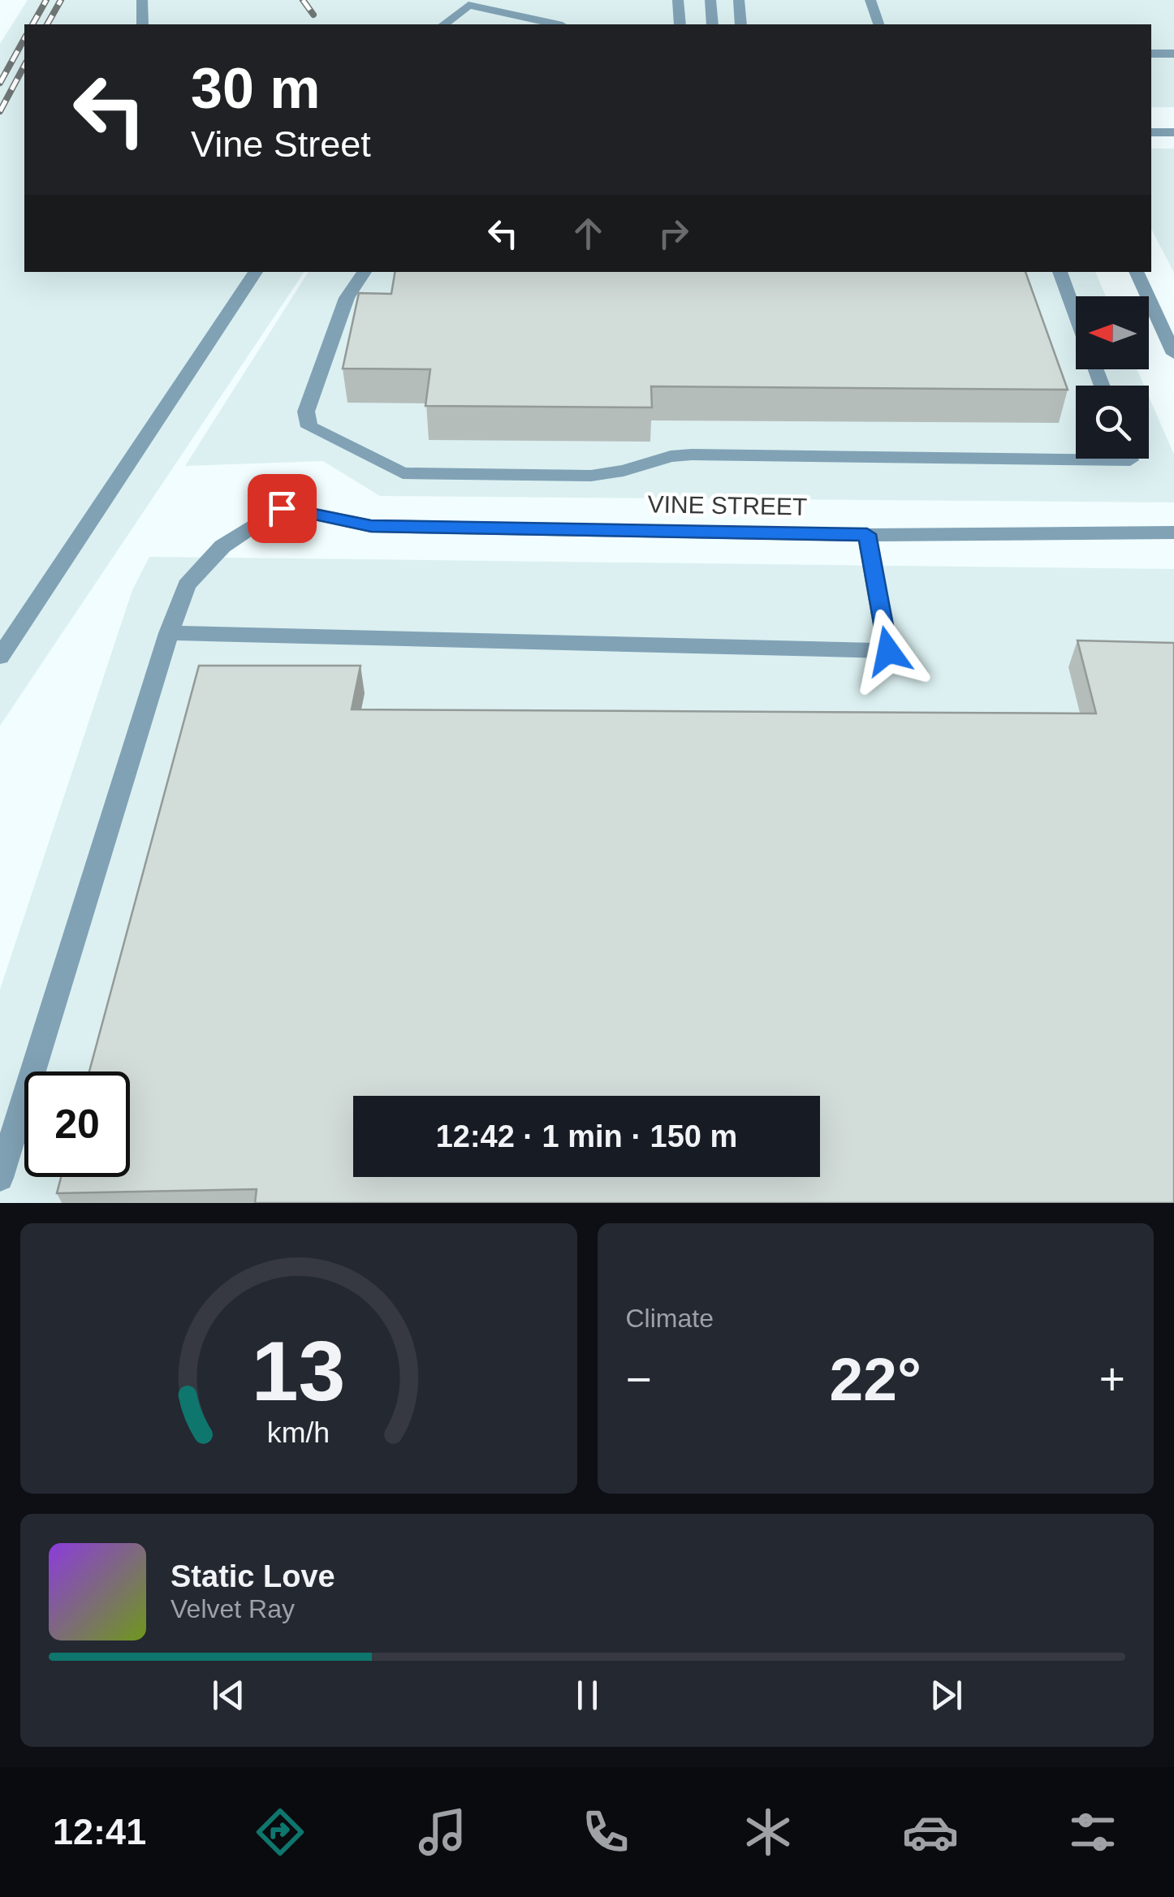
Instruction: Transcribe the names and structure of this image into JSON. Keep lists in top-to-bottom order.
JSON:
{
  "streets": {
    "street": ["VINE STREET"]
  },
  "north": "left",
  "page": {
    "turn": ["30 m", "Vine Street"],
    "limit": "20",
    "trip": "12:42 · 1 min · 150 m",
    "tile": "Climate",
    "heat": ["−", "22°", "+"],
    "song": ["Static Love", "Velvet Ray"],
    "tabs": "12:41",
    "gauge": ["13", "km/h"]
  }
}
